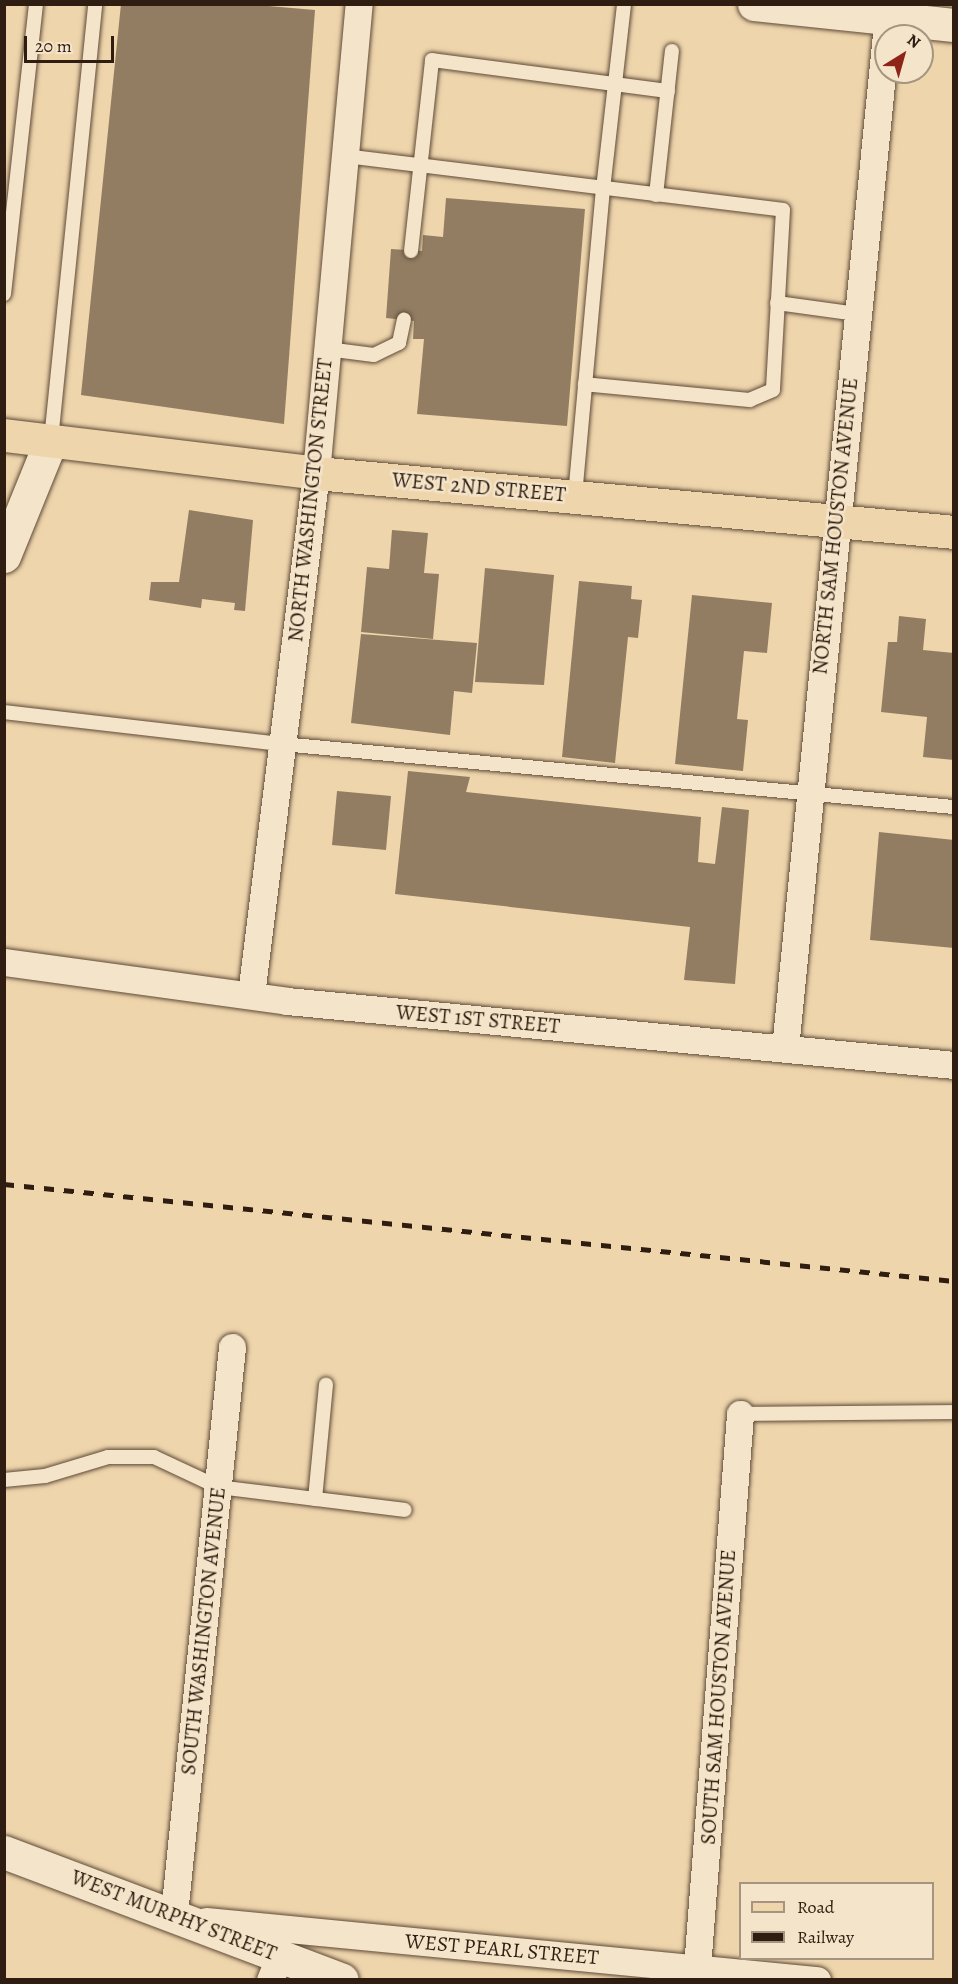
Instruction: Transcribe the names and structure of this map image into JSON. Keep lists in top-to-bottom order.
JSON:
{
  "streets": {
    "main road": ["WEST 2ND STREET"],
    "street": [
      "NORTH WASHINGTON STREET",
      "NORTH SAM HOUSTON AVENUE",
      "WEST 1ST STREET",
      "SOUTH WASHINGTON AVENUE",
      "SOUTH SAM HOUSTON AVENUE",
      "WEST MURPHY STREET",
      "WEST PEARL STREET"
    ]
  },
  "crossings": [
    ["WEST 2ND STREET", "NORTH WASHINGTON STREET"],
    ["WEST 2ND STREET", "NORTH SAM HOUSTON AVENUE"],
    ["NORTH WASHINGTON STREET", "WEST 1ST STREET"],
    ["NORTH SAM HOUSTON AVENUE", "WEST 1ST STREET"],
    ["SOUTH WASHINGTON AVENUE", "WEST MURPHY STREET"],
    ["SOUTH WASHINGTON AVENUE", "WEST PEARL STREET"],
    ["SOUTH SAM HOUSTON AVENUE", "WEST PEARL STREET"],
    ["WEST MURPHY STREET", "WEST PEARL STREET"]
  ],
  "legend": ["Road", "Railway"],
  "scale_bar": "20 m",
  "north": "top right"
}
